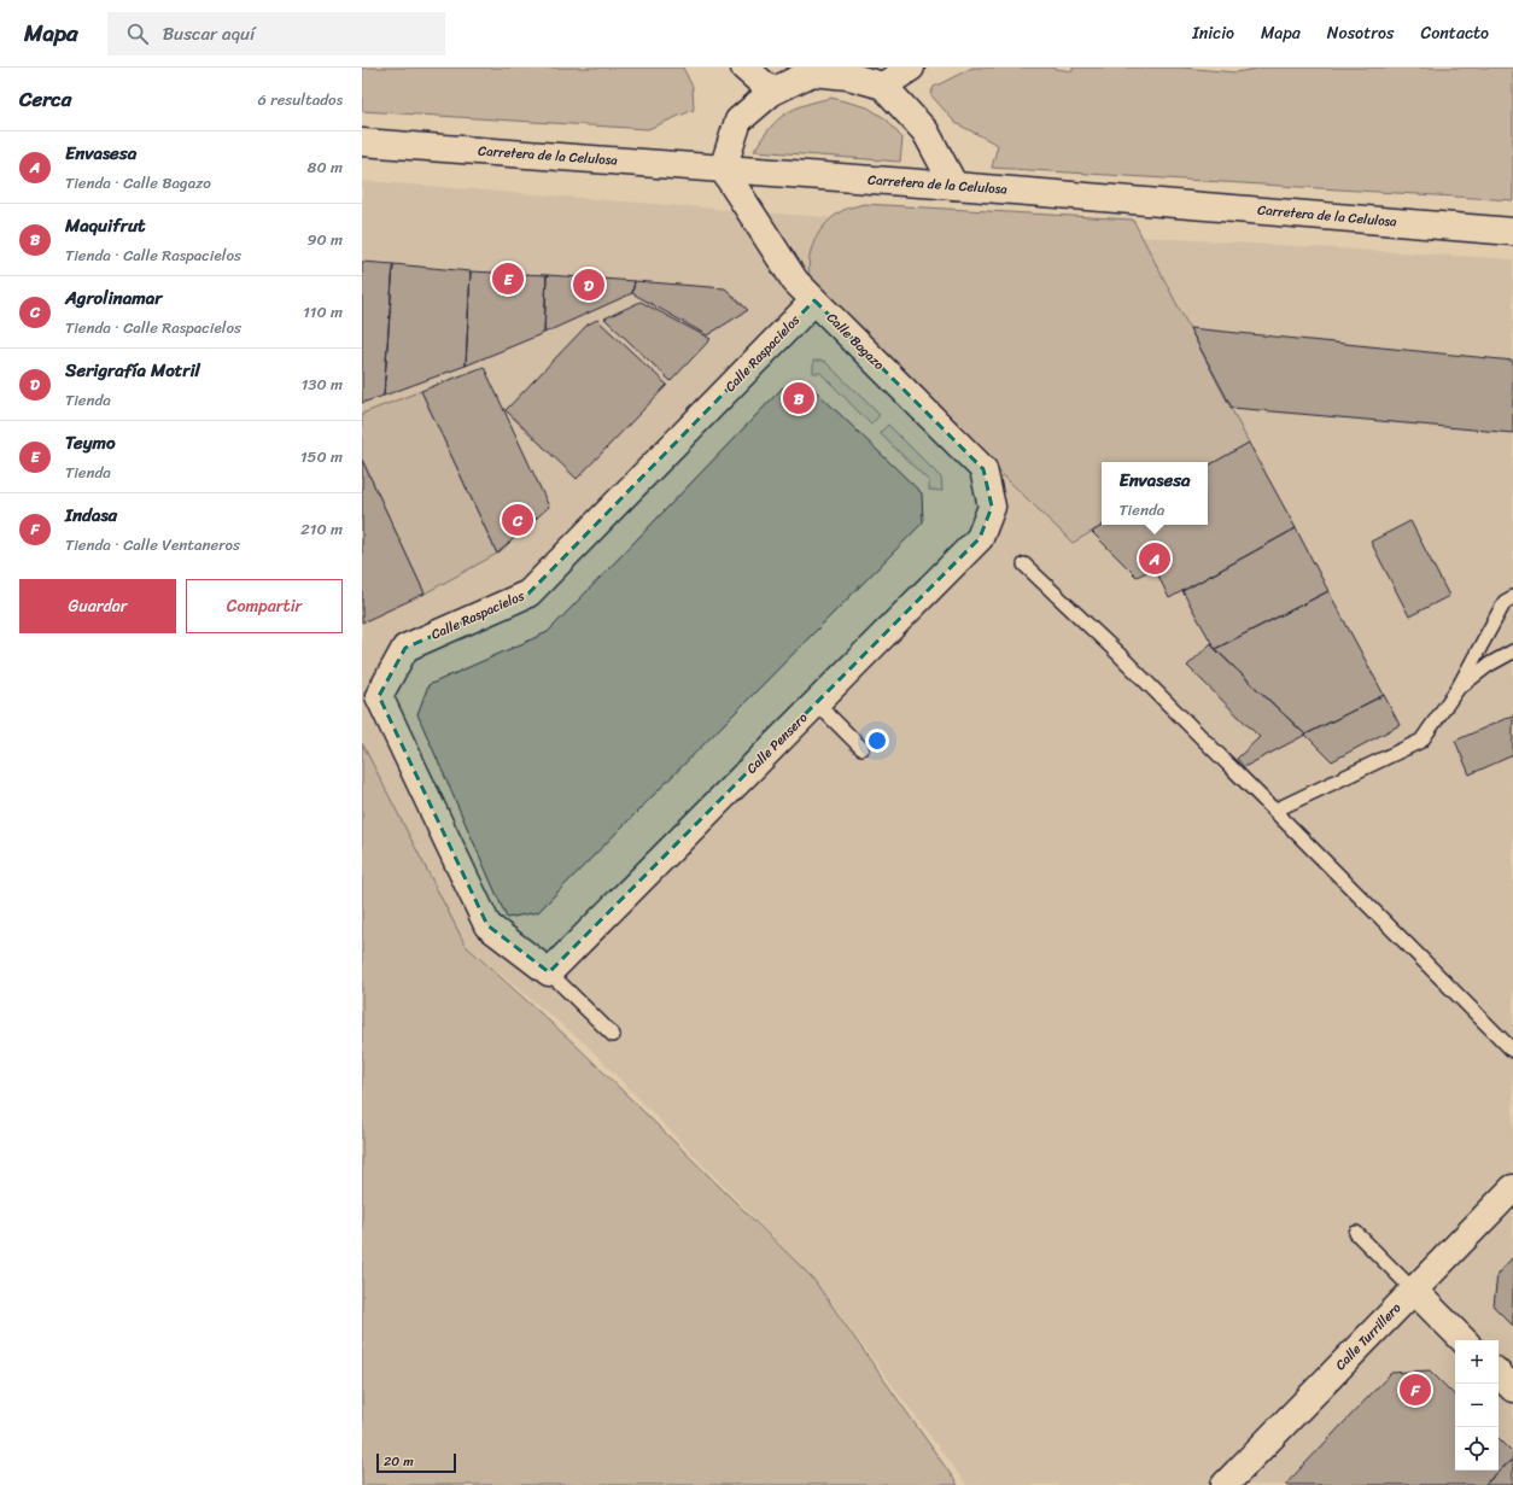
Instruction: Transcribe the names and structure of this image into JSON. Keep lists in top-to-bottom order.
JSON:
{
  "streets": {
    "main road": [
      "Carretera de la Celulosa",
      "Calle Bagazo",
      "Calle Raspacielos",
      "Calle Pensero",
      "Calle Turrillero"
    ]
  },
  "crossings": [
    ["Carretera de la Celulosa", "Calle Bagazo"],
    ["Calle Bagazo", "Calle Raspacielos"],
    ["Calle Bagazo", "Calle Pensero"],
    ["Calle Raspacielos", "Calle Pensero"]
  ],
  "scale_bar": "20 m",
  "page": {
    "header": "Mapa",
    "search": "Buscar aquí",
    "nav": [
      "Inicio",
      "Mapa",
      "Nosotros",
      "Contacto"
    ],
    "heading": ["Cerca", "6 resultados"],
    "list": [
      {
        "mark": "A",
        "name": "Envasesa",
        "note": "Tienda · Calle Bagazo",
        "value": "80 m"
      },
      {
        "mark": "B",
        "name": "Maquifrut",
        "note": "Tienda · Calle Raspacielos",
        "value": "90 m"
      },
      {
        "mark": "C",
        "name": "Agrolinamar",
        "note": "Tienda · Calle Raspacielos",
        "value": "110 m"
      },
      {
        "mark": "D",
        "name": "Serigrafía Motril",
        "note": "Tienda",
        "value": "130 m"
      },
      {
        "mark": "E",
        "name": "Teymo",
        "note": "Tienda",
        "value": "150 m"
      },
      {
        "mark": "F",
        "name": "Indasa",
        "note": "Tienda · Calle Ventaneros",
        "value": "210 m"
      }
    ],
    "pins": [
      "E",
      "D",
      "B",
      "C",
      "A",
      "F"
    ],
    "popup": ["Envasesa", "Tienda"],
    "buttons": ["Guardar", "Compartir"],
    "map_buttons": ["+", "−"],
    "scale": "20 m"
  }
}
